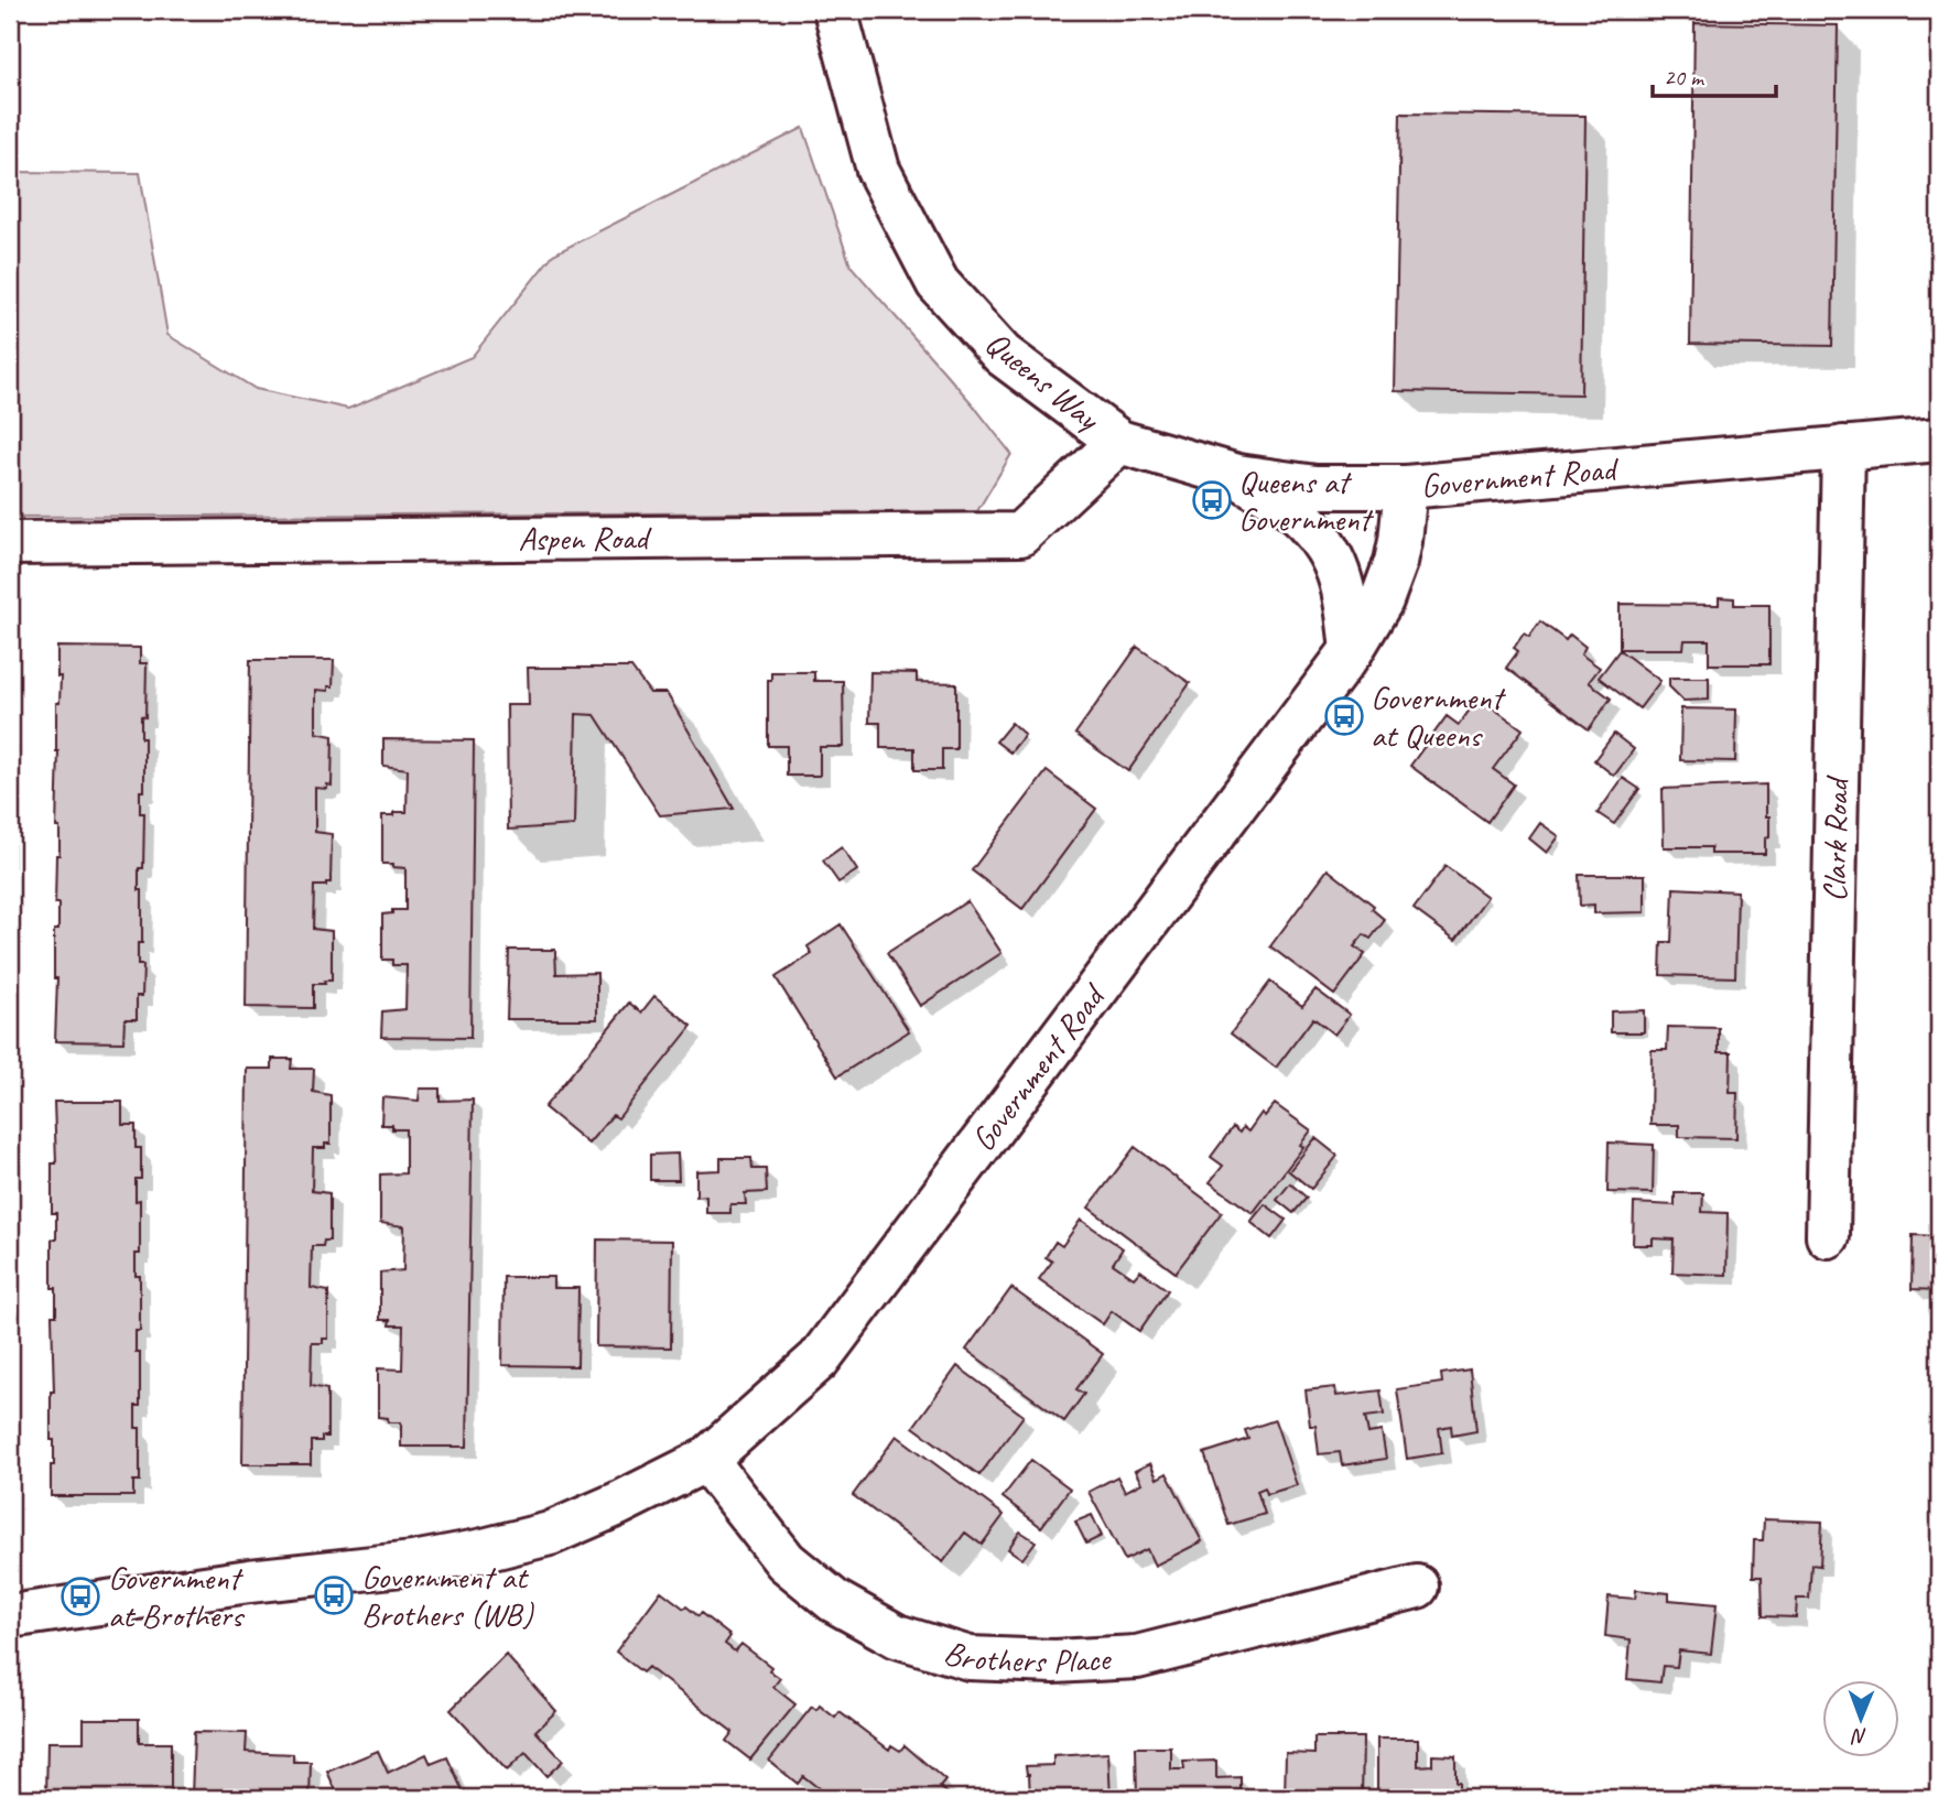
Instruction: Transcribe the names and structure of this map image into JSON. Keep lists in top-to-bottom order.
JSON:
{
  "streets": {
    "street": [
      "Queens Way",
      "Government Road",
      "Aspen Road",
      "Clark Road",
      "Brothers Place"
    ]
  },
  "crossings": [
    ["Queens Way", "Government Road"],
    ["Queens Way", "Aspen Road"],
    ["Government Road", "Clark Road"],
    ["Government Road", "Brothers Place"]
  ],
  "places": {
    "bus stop": [
      "Queens at Government",
      "Government at Queens",
      "Government at Brothers (WB)",
      "Government at Brothers"
    ]
  },
  "scale_bar": "20 m",
  "north": "bottom"
}
